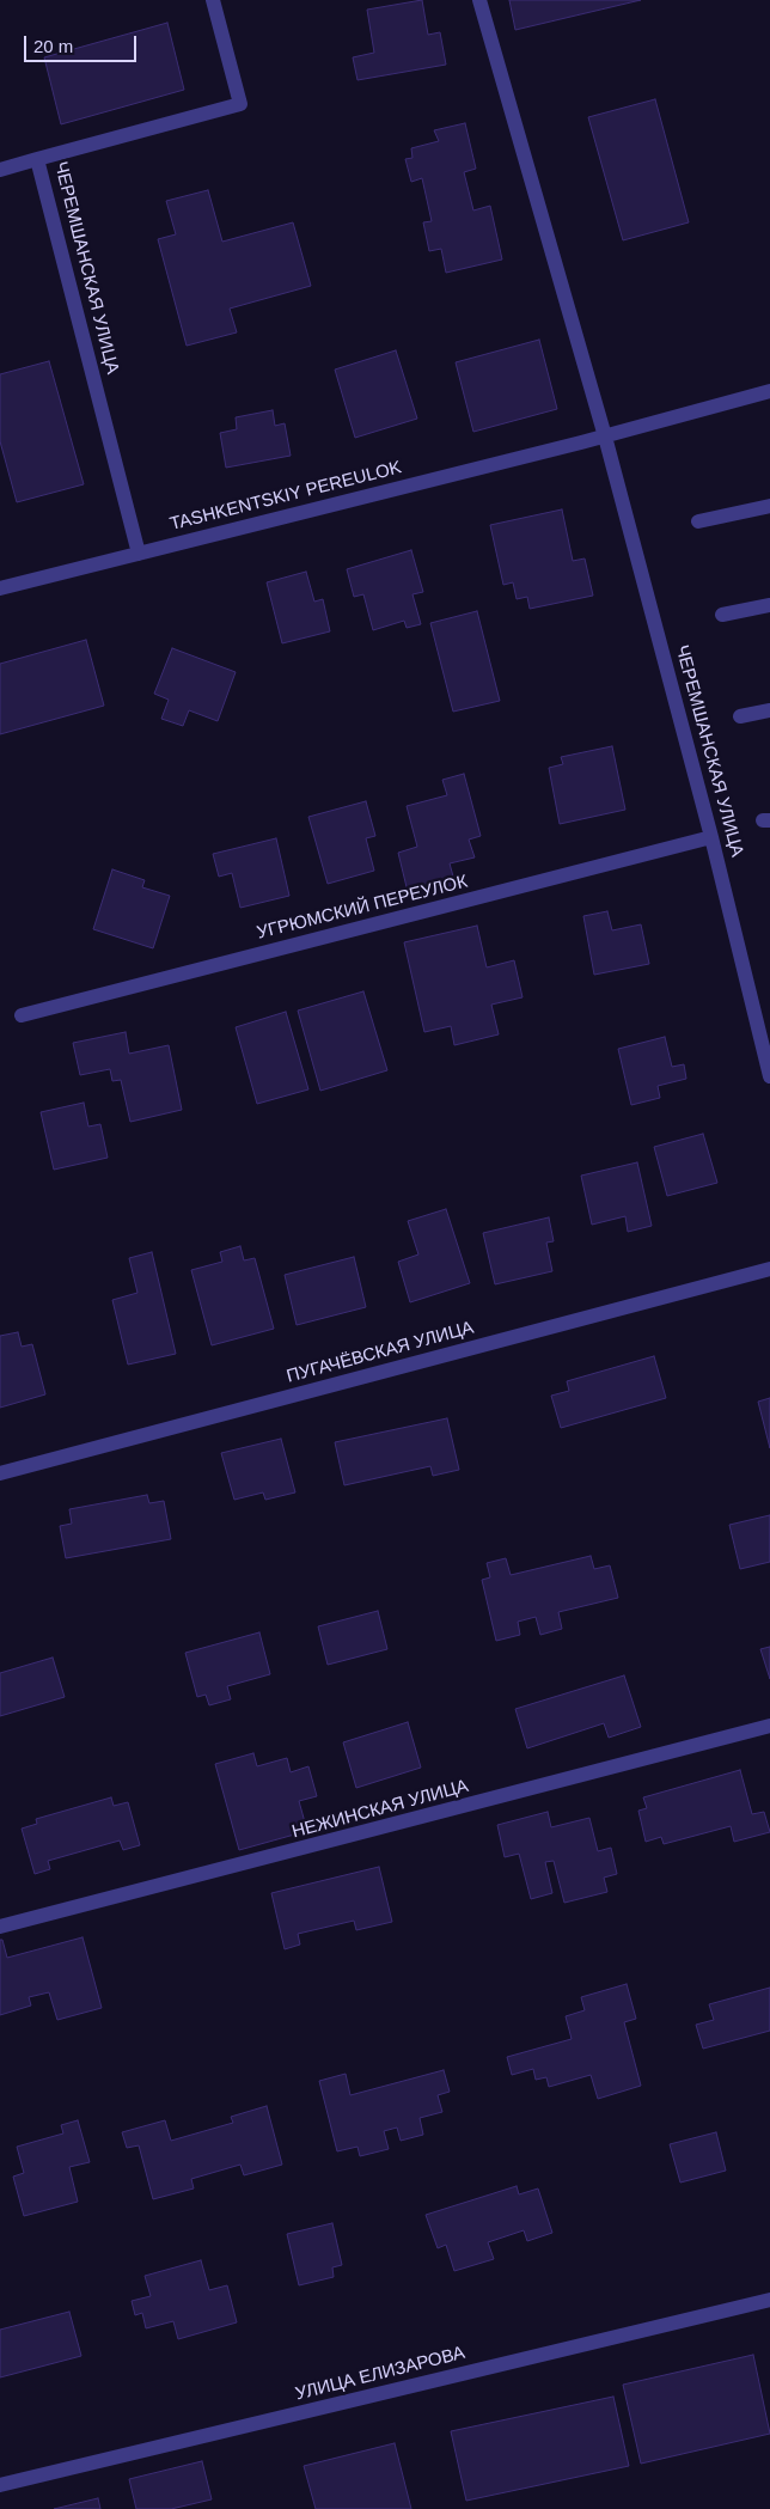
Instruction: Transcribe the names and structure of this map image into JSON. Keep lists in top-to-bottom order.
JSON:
{
  "streets": {
    "street": [
      "ЧЕРЕМШАНСКАЯ УЛИЦА",
      "TASHKENTSKIY PEREULOK",
      "УГРЮМСКИЙ ПЕРЕУЛОК",
      "ПУГАЧЁВСКАЯ УЛИЦА",
      "НЕЖИНСКАЯ УЛИЦА",
      "УЛИЦА ЕЛИЗАРОВА"
    ]
  },
  "crossings": [
    ["ЧЕРЕМШАНСКАЯ УЛИЦА", "TASHKENTSKIY PEREULOK"],
    ["ЧЕРЕМШАНСКАЯ УЛИЦА", "УГРЮМСКИЙ ПЕРЕУЛОК"]
  ],
  "scale_bar": "20 m"
}
